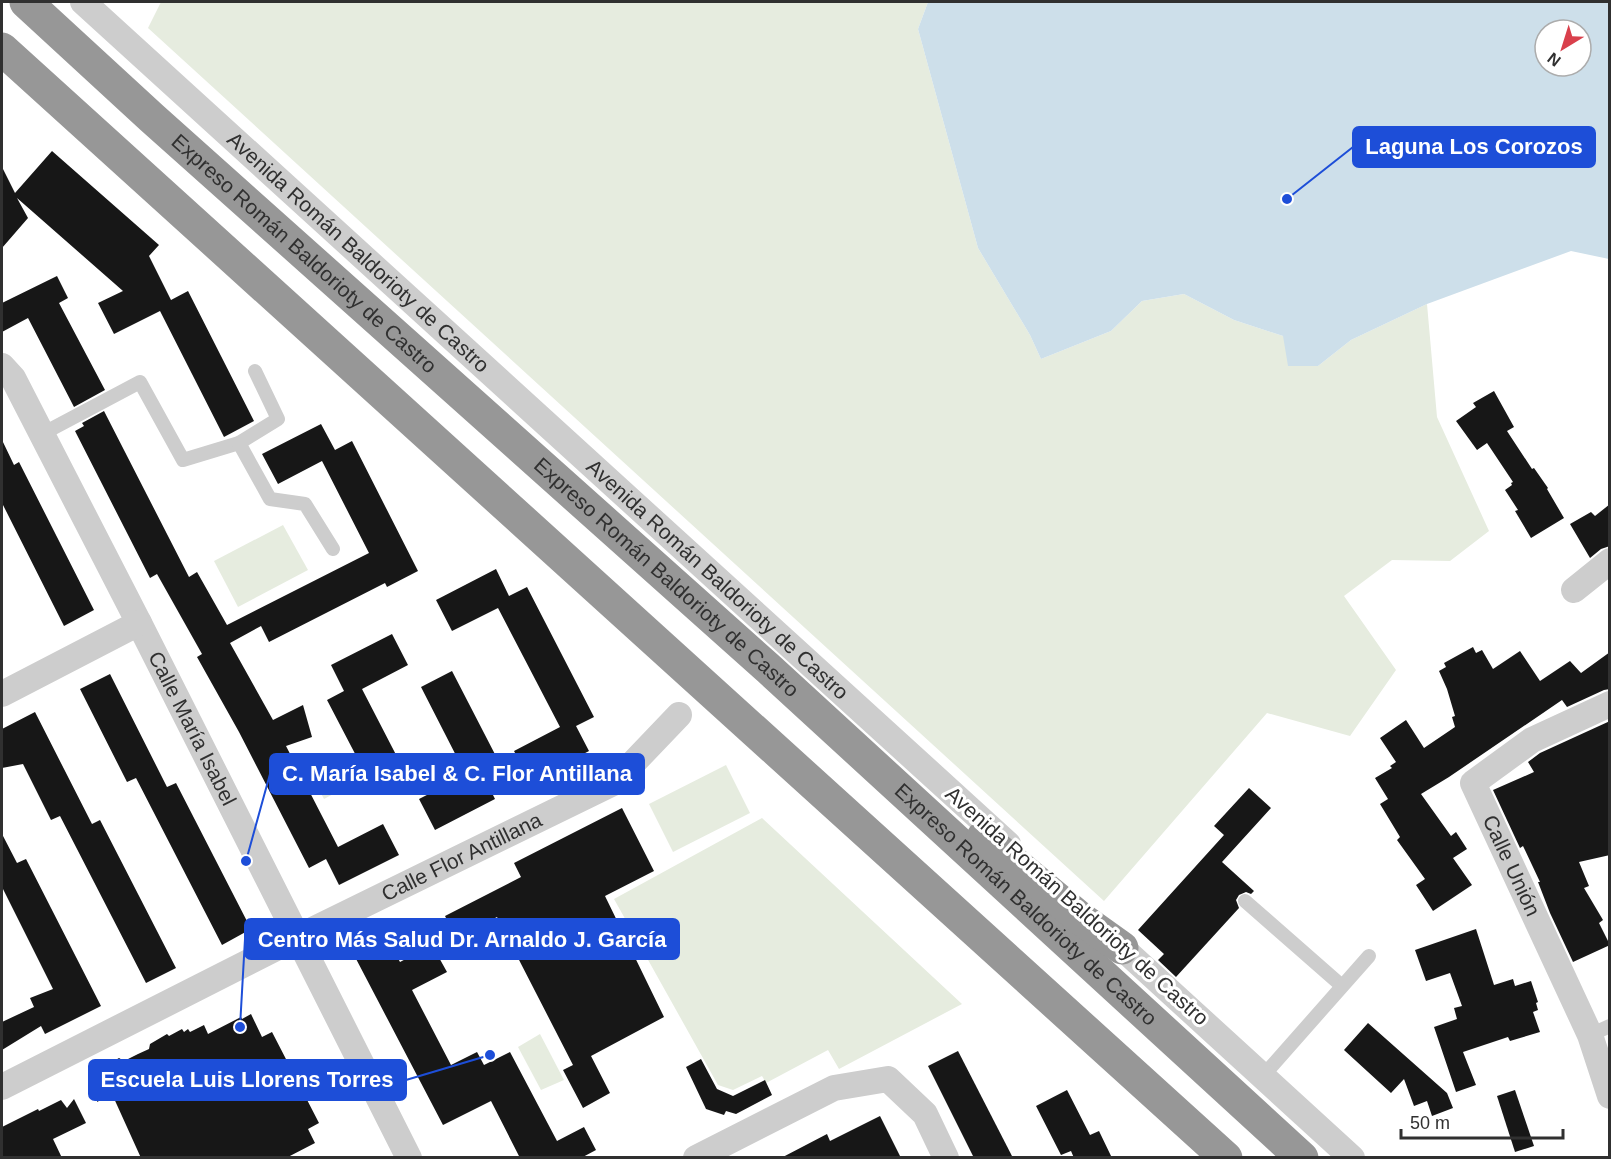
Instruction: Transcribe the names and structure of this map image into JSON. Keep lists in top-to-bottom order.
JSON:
{
  "streets": {
    "highway": ["Expreso Román Baldorioty de Castro"],
    "street": [
      "Avenida Román Baldorioty de Castro",
      "Calle María Isabel",
      "Calle Flor Antillana",
      "Calle Unión"
    ]
  },
  "crossings": [
    ["Calle María Isabel", "Calle Flor Antillana"]
  ],
  "places": [
    "Laguna Los Corozos",
    "C. María Isabel & C. Flor Antillana",
    "Centro Más Salud Dr. Arnaldo J. García",
    "Escuela Luis Llorens Torres"
  ],
  "scale_bar": "50 m",
  "north": "bottom left"
}
